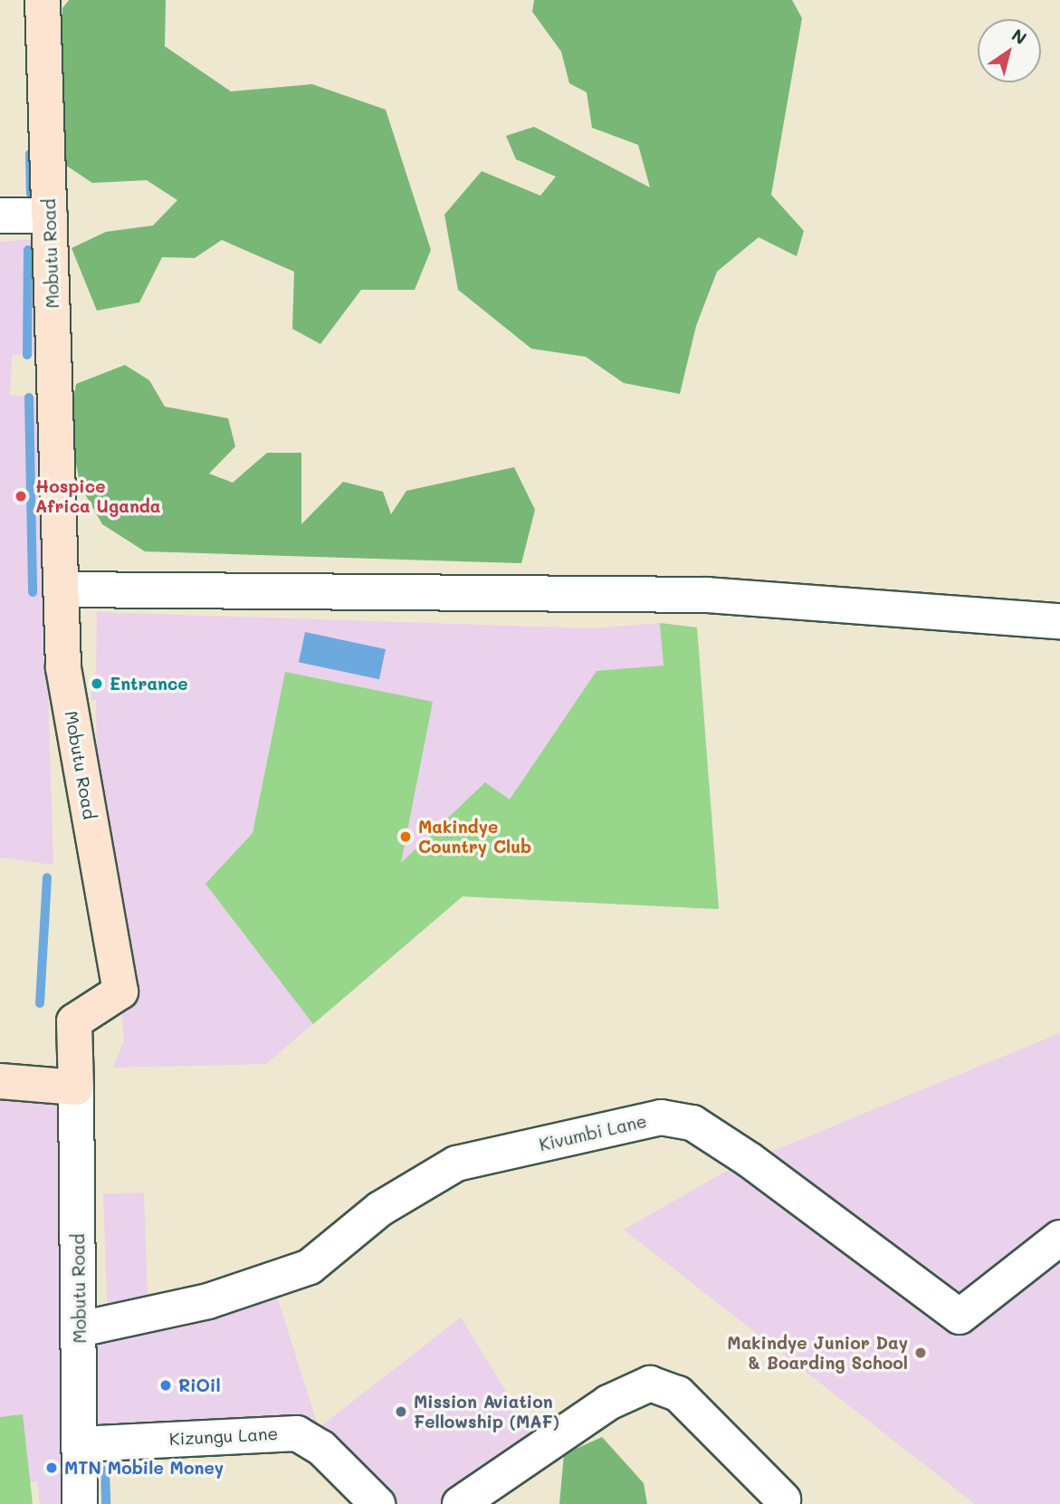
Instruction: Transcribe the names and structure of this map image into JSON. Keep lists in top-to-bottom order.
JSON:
{
  "streets": {
    "street": ["Mobutu Road", "Kivumbi Lane", "Kizungu Lane"]
  },
  "crossings": [
    ["Mobutu Road", "Kivumbi Lane"],
    ["Mobutu Road", "Kizungu Lane"]
  ],
  "places": [
    "Hospice Africa Uganda",
    "Entrance",
    "Makindye Country Club",
    "Makindye Junior Day & Boarding School",
    "RiOil",
    "Mission Aviation Fellowship (MAF)",
    "MTN Mobile Money"
  ],
  "north": "top right"
}
